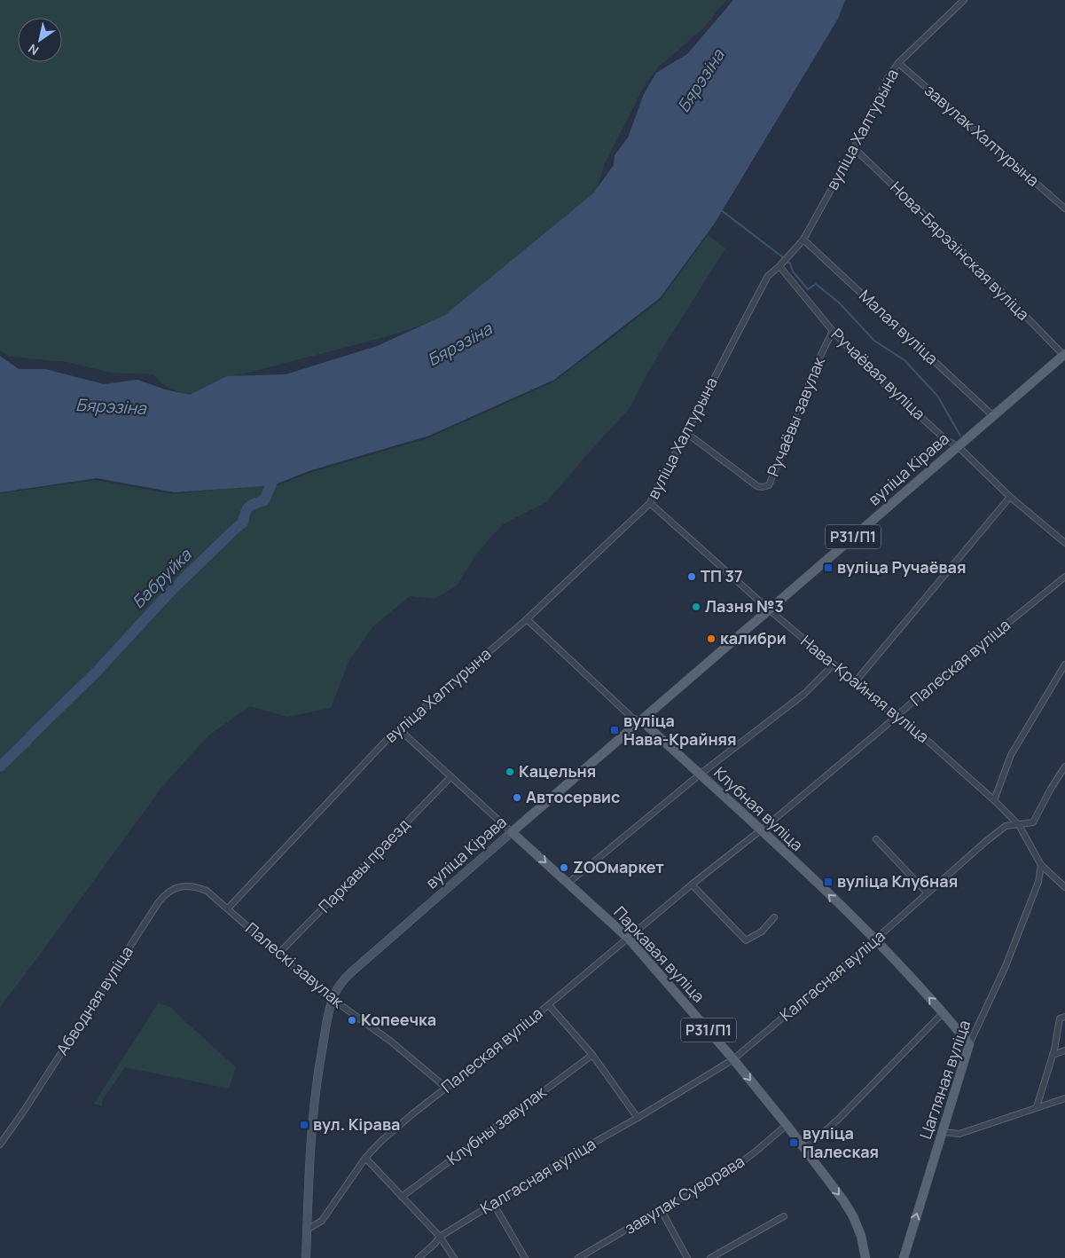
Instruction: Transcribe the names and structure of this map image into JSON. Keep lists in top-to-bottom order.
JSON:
{
  "streets": {
    "main road": [
      "вуліца Кірава",
      "Р31/П1",
      "Клубная вуліца",
      "Паркавая вуліца",
      "Цагляная вуліца"
    ],
    "street": [
      "вуліца Халтурына",
      "завулак Халтурына",
      "Нова-Бярэзінская вуліца",
      "Малая вуліца",
      "Ручаёвая вуліца",
      "Ручаёвы завулак",
      "Палеская вуліца",
      "Нава-Крайняя вуліца",
      "Паркавы праезд",
      "Палескі завулак",
      "Калгасная вуліца",
      "Абводная вуліца",
      "Клубны завулак",
      "завулак Суворава"
    ]
  },
  "crossings": [
    ["вуліца Халтурына", "завулак Халтурына"],
    ["вуліца Халтурына", "Нова-Бярэзінская вуліца"],
    ["вуліца Халтурына", "Малая вуліца"],
    ["вуліца Халтурына", "Ручаёвая вуліца"],
    ["вуліца Халтурына", "Ручаёвы завулак"],
    ["вуліца Халтурына", "Нава-Крайняя вуліца"],
    ["вуліца Халтурына", "Клубная вуліца"],
    ["вуліца Халтурына", "Паркавая вуліца"],
    ["вуліца Халтурына", "Палескі завулак"],
    ["Нова-Бярэзінская вуліца", "вуліца Кірава"],
    ["Малая вуліца", "вуліца Кірава"],
    ["Ручаёвая вуліца", "Ручаёвы завулак"],
    ["Ручаёвая вуліца", "вуліца Кірава"],
    ["вуліца Кірава", "Палеская вуліца"],
    ["вуліца Кірава", "Нава-Крайняя вуліца"],
    ["вуліца Кірава", "Клубная вуліца"],
    ["вуліца Кірава", "Паркавая вуліца"],
    ["вуліца Кірава", "Палескі завулак"],
    ["Палеская вуліца", "Нава-Крайняя вуліца"],
    ["Палеская вуліца", "Клубная вуліца"],
    ["Палеская вуліца", "Паркавая вуліца"],
    ["Палеская вуліца", "Палескі завулак"],
    ["Нава-Крайняя вуліца", "Калгасная вуліца"],
    ["Нава-Крайняя вуліца", "Цагляная вуліца"],
    ["Клубная вуліца", "Калгасная вуліца"],
    ["Клубная вуліца", "Цагляная вуліца"],
    ["Паркавы праезд", "Паркавая вуліца"],
    ["Паркавы праезд", "Палескі завулак"],
    ["Паркавая вуліца", "Калгасная вуліца"],
    ["Паркавая вуліца", "завулак Суворава"],
    ["Палескі завулак", "Абводная вуліца"]
  ],
  "one_way": ["Клубная вуліца", "Паркавая вуліца"],
  "water": ["Бярэзіна", "Бабруйка"],
  "places": {
    "transit": [
      "вуліца Ручаёвая",
      "вуліца Нава-Крайняя",
      "вуліца Клубная",
      "вул. Кірава",
      "вуліца Палеская"
    ],
    "other": [
      "ТП 37",
      "Лазня №3",
      "калибри",
      "Кацельня",
      "Автосервис",
      "ZOOмаркет",
      "Копеечка"
    ]
  },
  "north": "bottom left"
}
